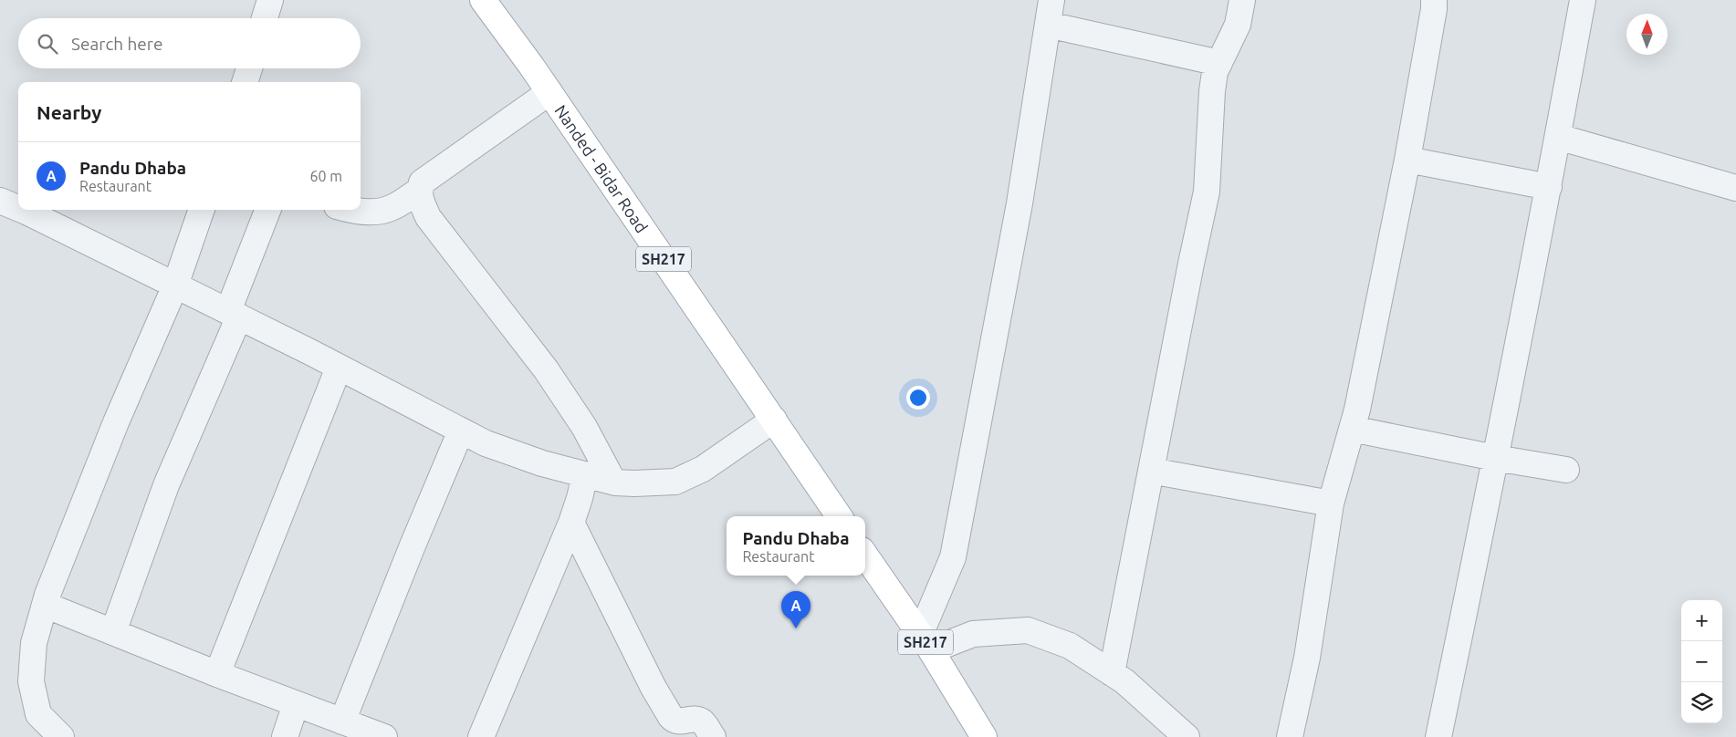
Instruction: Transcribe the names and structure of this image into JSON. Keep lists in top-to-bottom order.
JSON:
{
  "streets": {
    "main road": ["Nanded - Bidar Road", "SH217"]
  },
  "north": "top",
  "page": {
    "search": "Search here",
    "heading": "Nearby",
    "list": [
      {
        "mark": "A",
        "name": "Pandu Dhaba",
        "note": "Restaurant",
        "value": "60 m"
      }
    ],
    "popup": ["Pandu Dhaba", "Restaurant"],
    "pins": "A",
    "map_buttons": ["+", "−"]
  }
}
